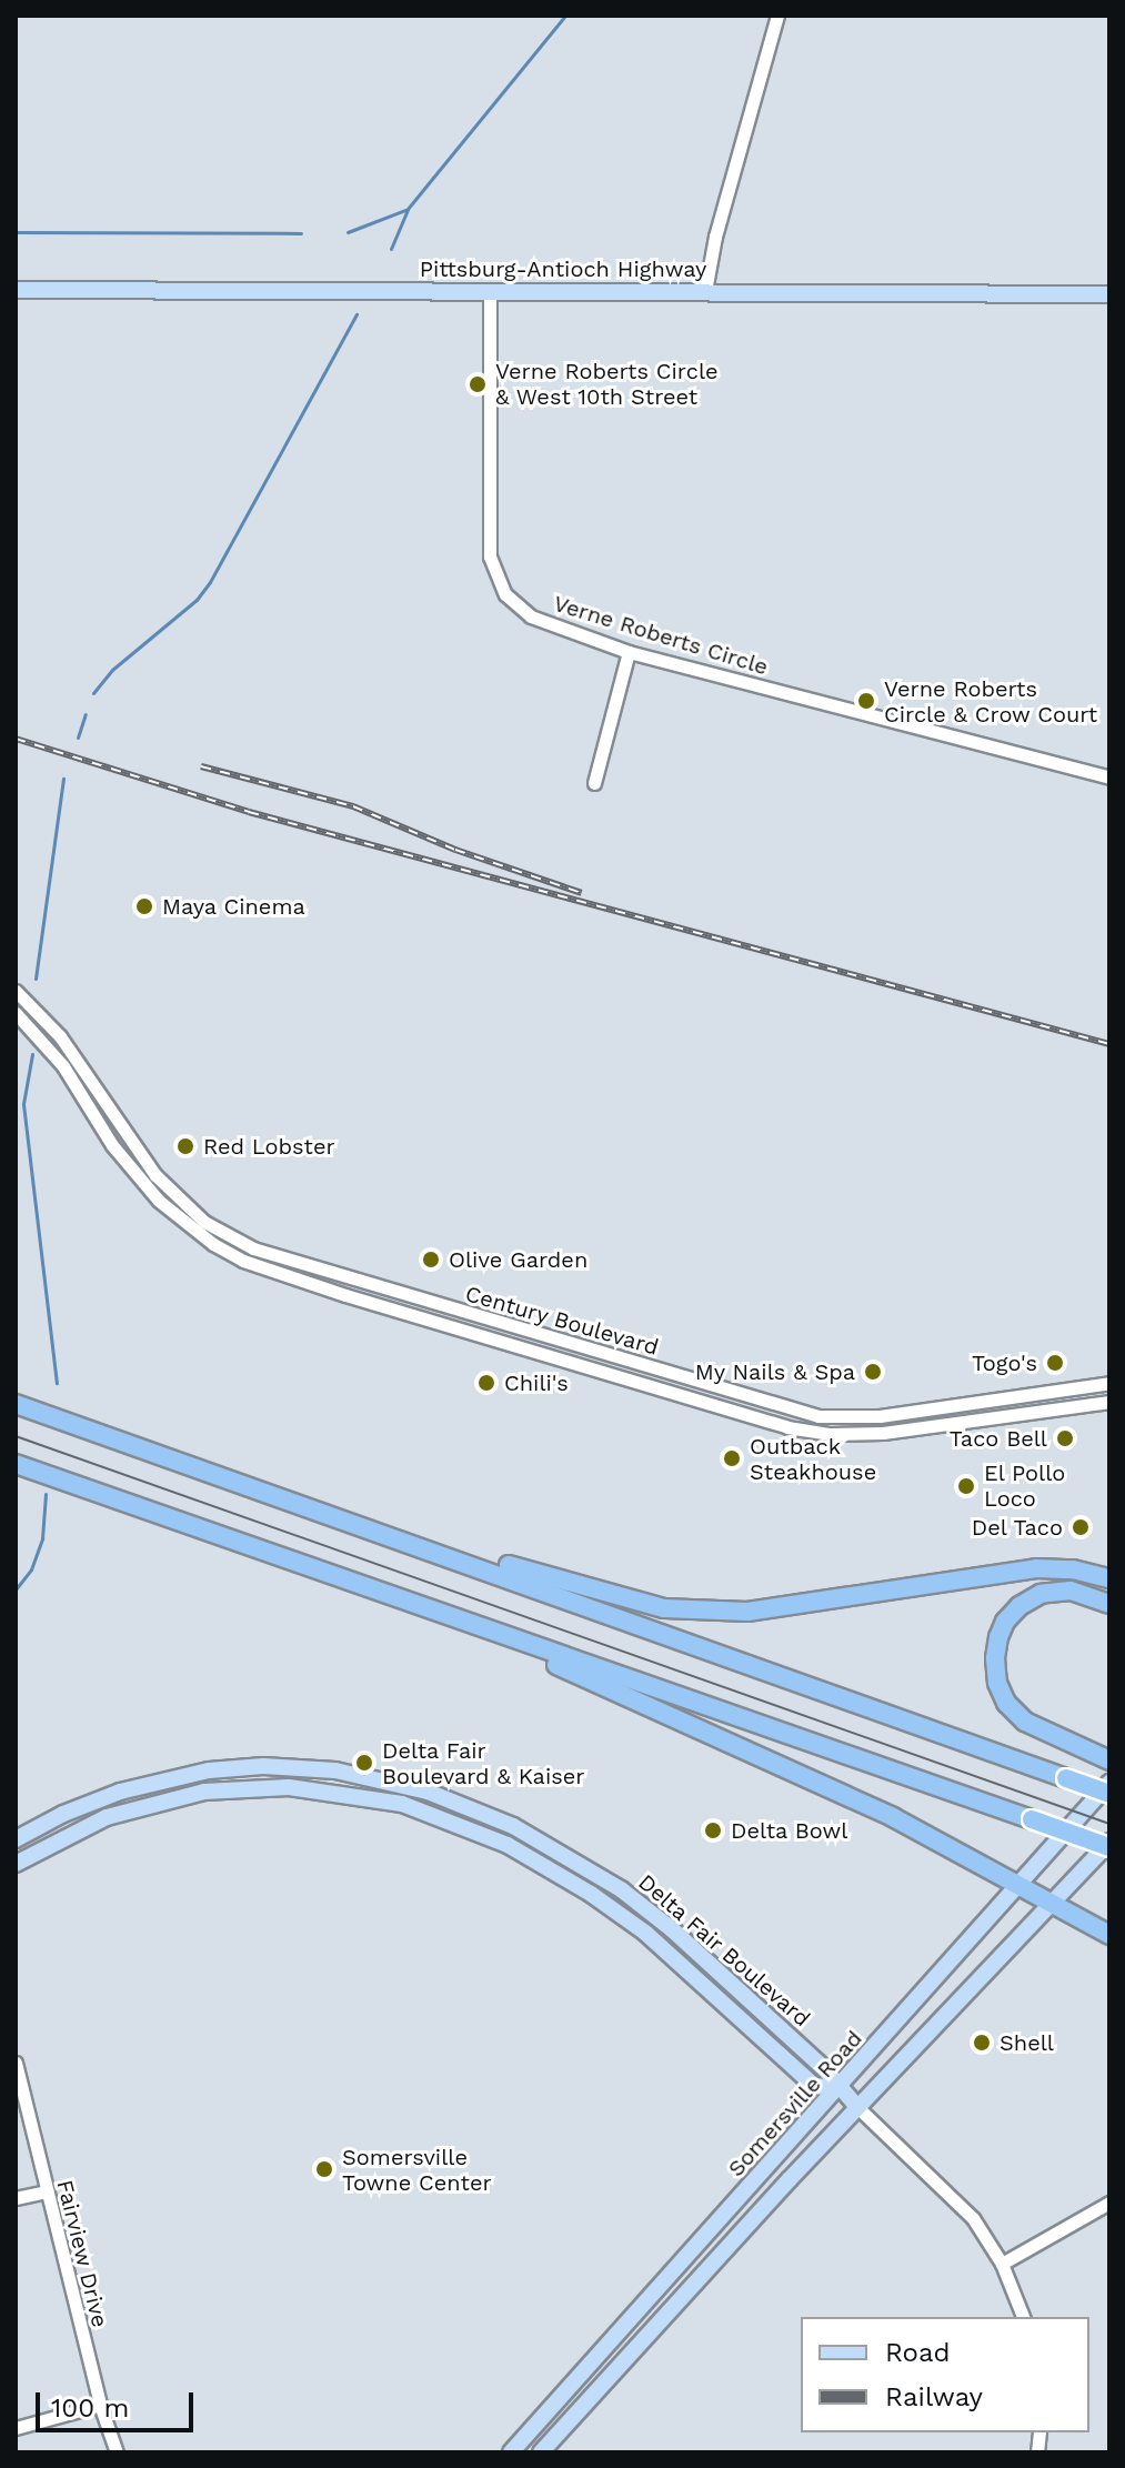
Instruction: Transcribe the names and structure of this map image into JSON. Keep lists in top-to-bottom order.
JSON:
{
  "streets": {
    "main road": ["Pittsburg-Antioch Highway", "Delta Fair Boulevard", "Somersville Road"],
    "street": ["Verne Roberts Circle", "Century Boulevard", "Fairview Drive"]
  },
  "crossings": [
    ["Pittsburg-Antioch Highway", "Verne Roberts Circle"],
    ["Delta Fair Boulevard", "Somersville Road"]
  ],
  "places": [
    "Verne Roberts Circle & West 10th Street",
    "Verne Roberts Circle & Crow Court",
    "Maya Cinema",
    "Red Lobster",
    "Olive Garden",
    "Togo's",
    "My Nails & Spa",
    "Chili's",
    "Taco Bell",
    "Outback Steakhouse",
    "El Pollo Loco",
    "Del Taco",
    "Delta Fair Boulevard & Kaiser",
    "Delta Bowl",
    "Shell",
    "Somersville Towne Center"
  ],
  "legend": ["Road", "Railway"],
  "scale_bar": "100 m"
}
